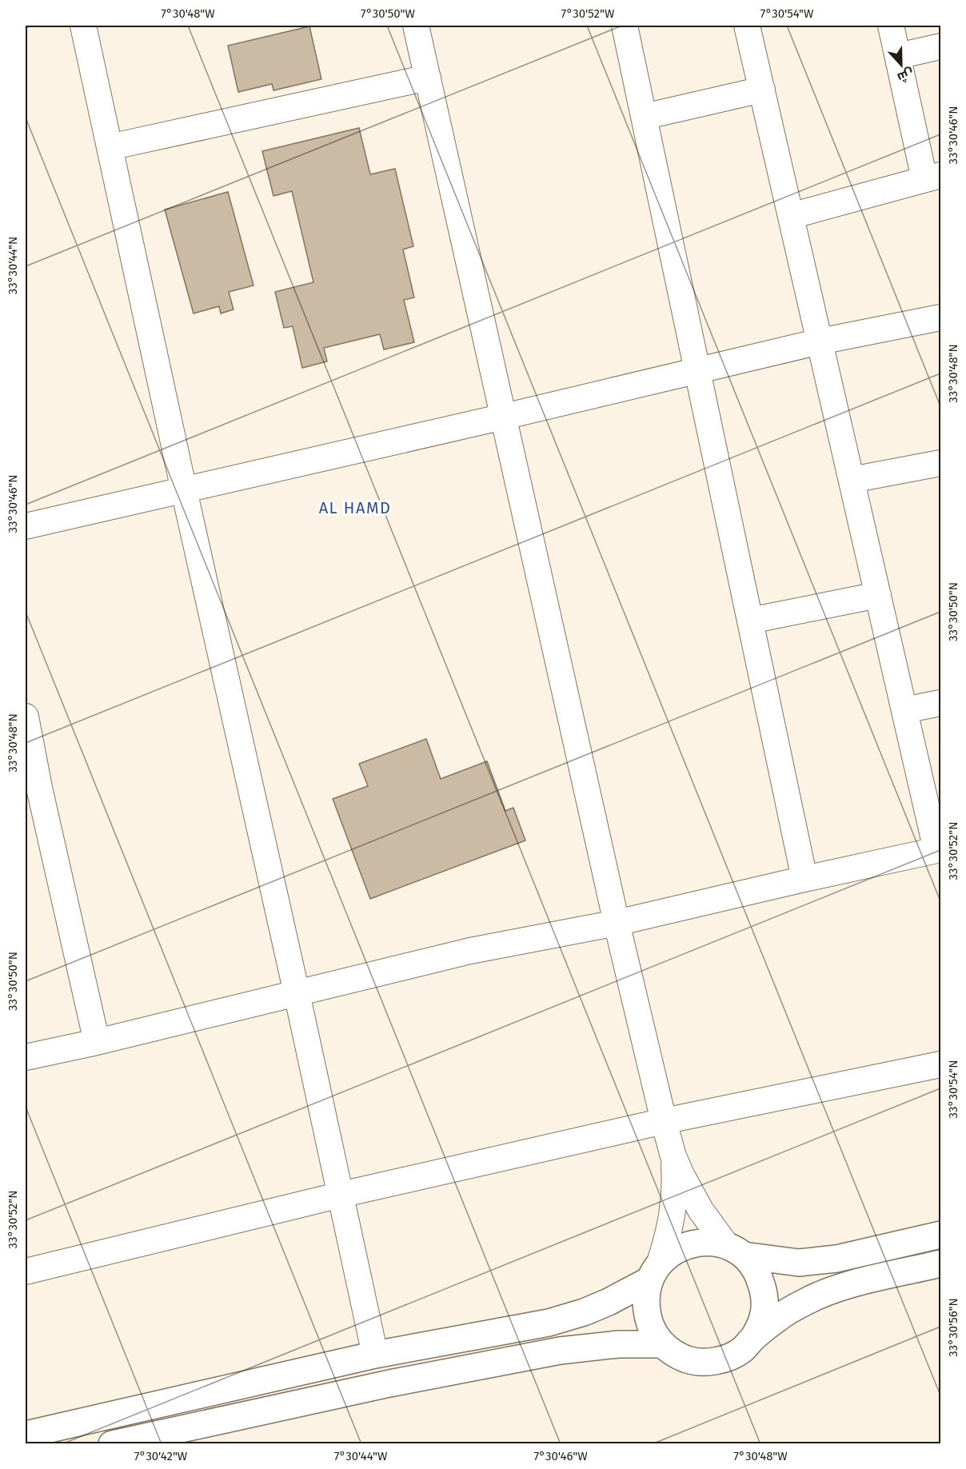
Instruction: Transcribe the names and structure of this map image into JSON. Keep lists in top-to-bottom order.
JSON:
{
  "districts": ["AL HAMD"],
  "north": "bottom",
  "coordinates": [
    "7°30'48\"W",
    "7°30'50\"W",
    "7°30'52\"W",
    "7°30'54\"W",
    "33°30'46\"N",
    "33°30'44\"N",
    "33°30'48\"N",
    "33°30'50\"N",
    "33°30'52\"N",
    "33°30'54\"N",
    "33°30'56\"N",
    "7°30'42\"W",
    "7°30'44\"W",
    "7°30'46\"W"
  ]
}
